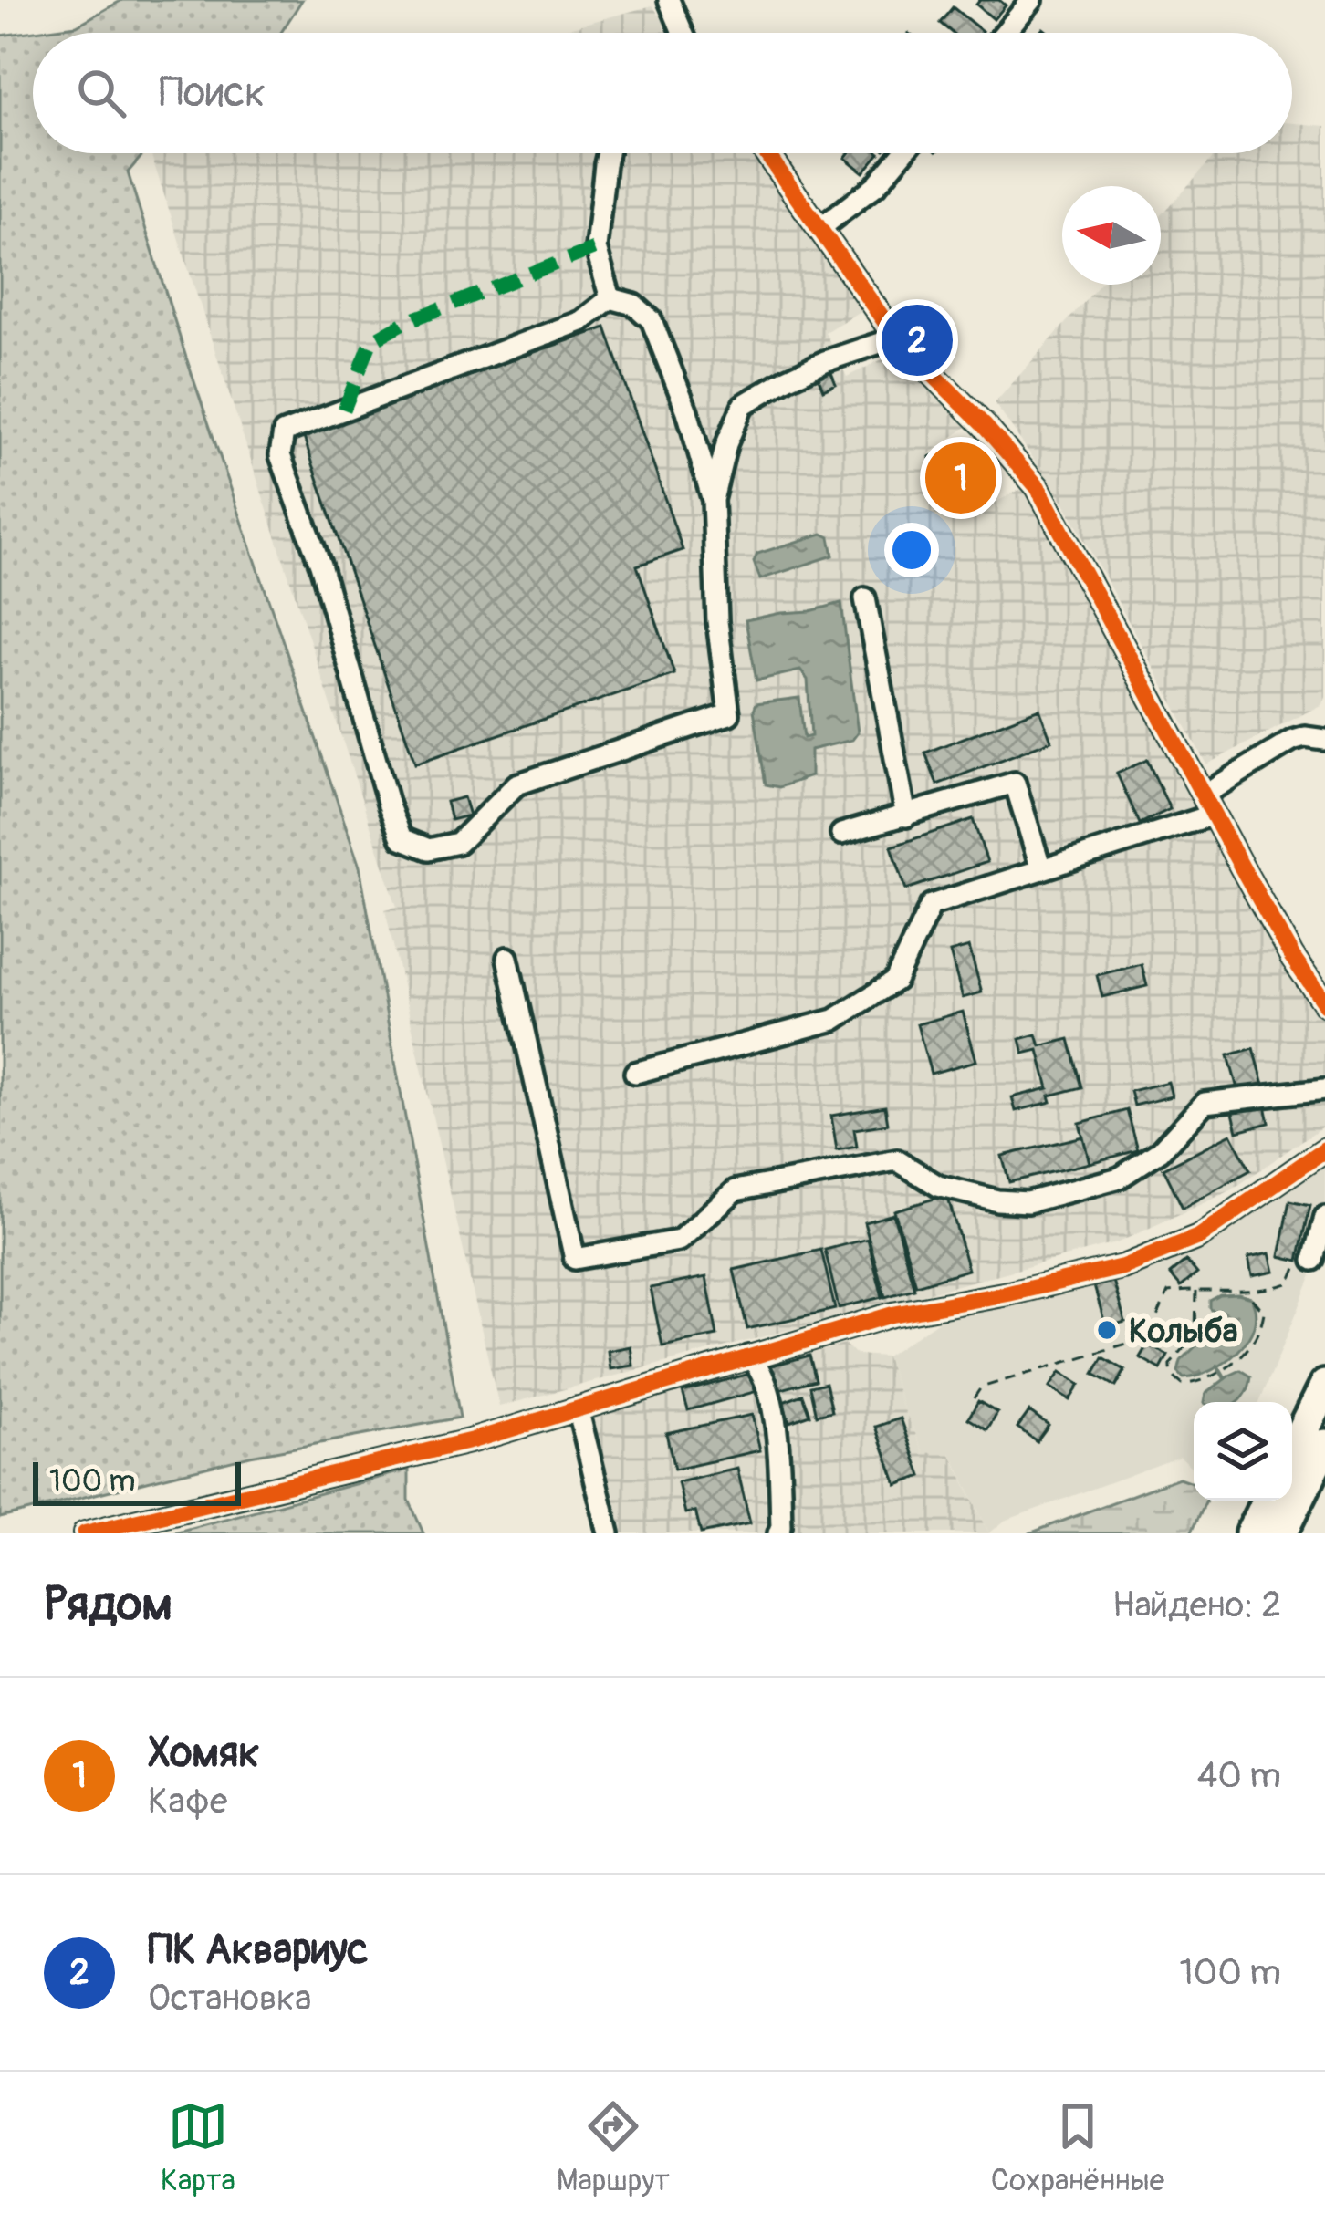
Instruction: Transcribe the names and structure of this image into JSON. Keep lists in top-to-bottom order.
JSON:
{
  "places": ["Колыба"],
  "scale_bar": "100 m",
  "north": "left",
  "page": {
    "search": "Поиск",
    "pins": ["2", "1"],
    "scale": "100 m",
    "heading": ["Рядом", "Найдено: 2"],
    "list": [
      {
        "mark": "1",
        "name": "Хомяк",
        "note": "Кафе",
        "value": "40 m"
      },
      {
        "mark": "2",
        "name": "ПК Аквариус",
        "note": "Остановка",
        "value": "100 m"
      }
    ],
    "nav": ["Карта", "Маршрут", "Сохранённые"]
  }
}
